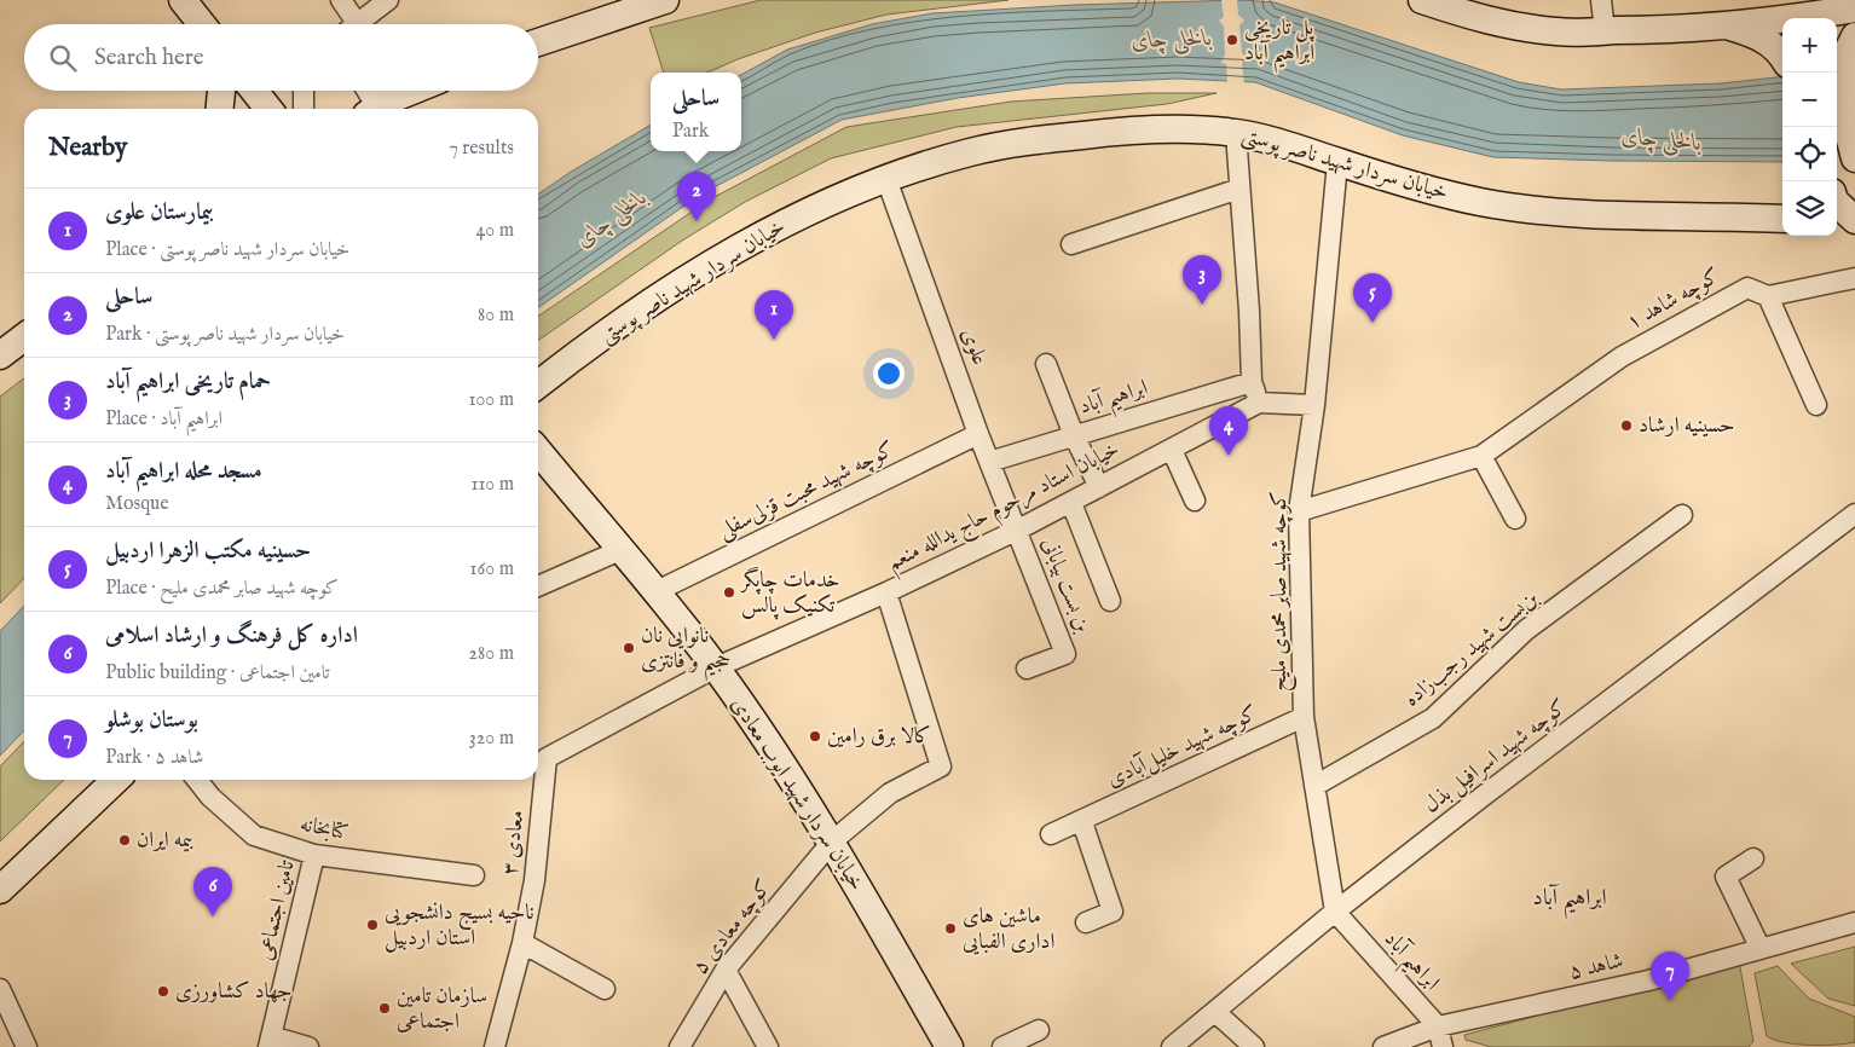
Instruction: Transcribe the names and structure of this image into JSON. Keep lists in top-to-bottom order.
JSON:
{
  "streets": {
    "main road": ["خیابان سردار شهید ناصر پوستی", "خیابان سردار شهید ایوب معادی"],
    "street": [
      "کوچه شاهد ۱",
      "علوی",
      "ابراهیم آباد",
      "کوچه شهید محبت قزلی‌سفلی",
      "خیابان استاد مرحوم حاج یدالله منعم",
      "بن بست بیابانی",
      "کوچه شهید صابر محمدی ملیح",
      "بن‌بست شهید رجب‌زاده",
      "کوچه شهید خلیل‌آبادی",
      "کوچه شهید اسرافیل بذل",
      "کتابخانه",
      "معادی ۳",
      "تامین اجتماعی",
      "کوچه معادی ۵",
      "شاهد ۵"
    ]
  },
  "crossings": [
    ["خیابان سردار شهید ناصر پوستی", "علوی"],
    ["خیابان سردار شهید ناصر پوستی", "کوچه شهید صابر محمدی ملیح"],
    ["علوی", "ابراهیم آباد"],
    ["علوی", "کوچه شهید محبت قزلی‌سفلی"],
    ["علوی", "خیابان استاد مرحوم حاج یدالله منعم"],
    ["علوی", "بن بست بیابانی"],
    ["ابراهیم آباد", "کوچه شهید صابر محمدی ملیح"],
    ["ابراهیم آباد", "کوچه شهید اسرافیل بذل"],
    ["ابراهیم آباد", "شاهد ۵"],
    ["کوچه شهید محبت قزلی‌سفلی", "خیابان سردار شهید ایوب معادی"],
    ["خیابان استاد مرحوم حاج یدالله منعم", "بن بست بیابانی"],
    ["خیابان استاد مرحوم حاج یدالله منعم", "خیابان سردار شهید ایوب معادی"],
    ["خیابان استاد مرحوم حاج یدالله منعم", "معادی ۳"],
    ["خیابان استاد مرحوم حاج یدالله منعم", "کوچه معادی ۵"],
    ["کوچه شهید صابر محمدی ملیح", "بن‌بست شهید رجب‌زاده"],
    ["کوچه شهید صابر محمدی ملیح", "کوچه شهید خلیل‌آبادی"],
    ["کوچه شهید صابر محمدی ملیح", "کوچه شهید اسرافیل بذل"],
    ["خیابان سردار شهید ایوب معادی", "معادی ۳"],
    ["خیابان سردار شهید ایوب معادی", "کوچه معادی ۵"],
    ["کتابخانه", "تامین اجتماعی"]
  ],
  "districts": ["ابراهیم آباد"],
  "water": ["بالخلی چای"],
  "places": [
    "پل تاریخی ابراهیم آباد",
    "حسینیه ارشاد",
    "خدمات چاپگر تکنیک پالس",
    "نانوایی نان حجیم و فانتزی",
    "کالا برق رامین",
    "بیمه ایران",
    "ناحیه بسیج دانشجویی استان اردبیل",
    "ماشین های اداری الفبایی",
    "جهاد کشاورزی",
    "سازمان تامین اجتماعی"
  ],
  "page": {
    "map_buttons": ["+", "−"],
    "search": "Search here",
    "popup": ["ساحلی", "Park"],
    "heading": ["Nearby", "7 results"],
    "pins": [
      "2",
      "3",
      "5",
      "1",
      "4",
      "6",
      "7"
    ],
    "list": [
      {
        "mark": "1",
        "name": "بیمارستان علوی",
        "note": "Place · خیابان سردار شهید ناصر پوستی",
        "value": "40 m"
      },
      {
        "mark": "2",
        "name": "ساحلی",
        "note": "Park · خیابان سردار شهید ناصر پوستی",
        "value": "80 m"
      },
      {
        "mark": "3",
        "name": "حمام تاریخی ابراهیم آباد",
        "note": "Place · ابراهیم آباد",
        "value": "100 m"
      },
      {
        "mark": "4",
        "name": "مسجد محله ابراهیم آباد",
        "note": "Mosque",
        "value": "110 m"
      },
      {
        "mark": "5",
        "name": "حسینیه مکتب الزهرا اردبیل",
        "note": "Place · کوچه شهید صابر محمدی ملیح",
        "value": "160 m"
      },
      {
        "mark": "6",
        "name": "اداره کل فرهنگ و ارشاد اسلامی",
        "note": "Public building · تامین اجتماعی",
        "value": "280 m"
      },
      {
        "mark": "7",
        "name": "بوستان بوشلو",
        "note": "Park · شاهد ۵",
        "value": "320 m"
      }
    ]
  }
}
